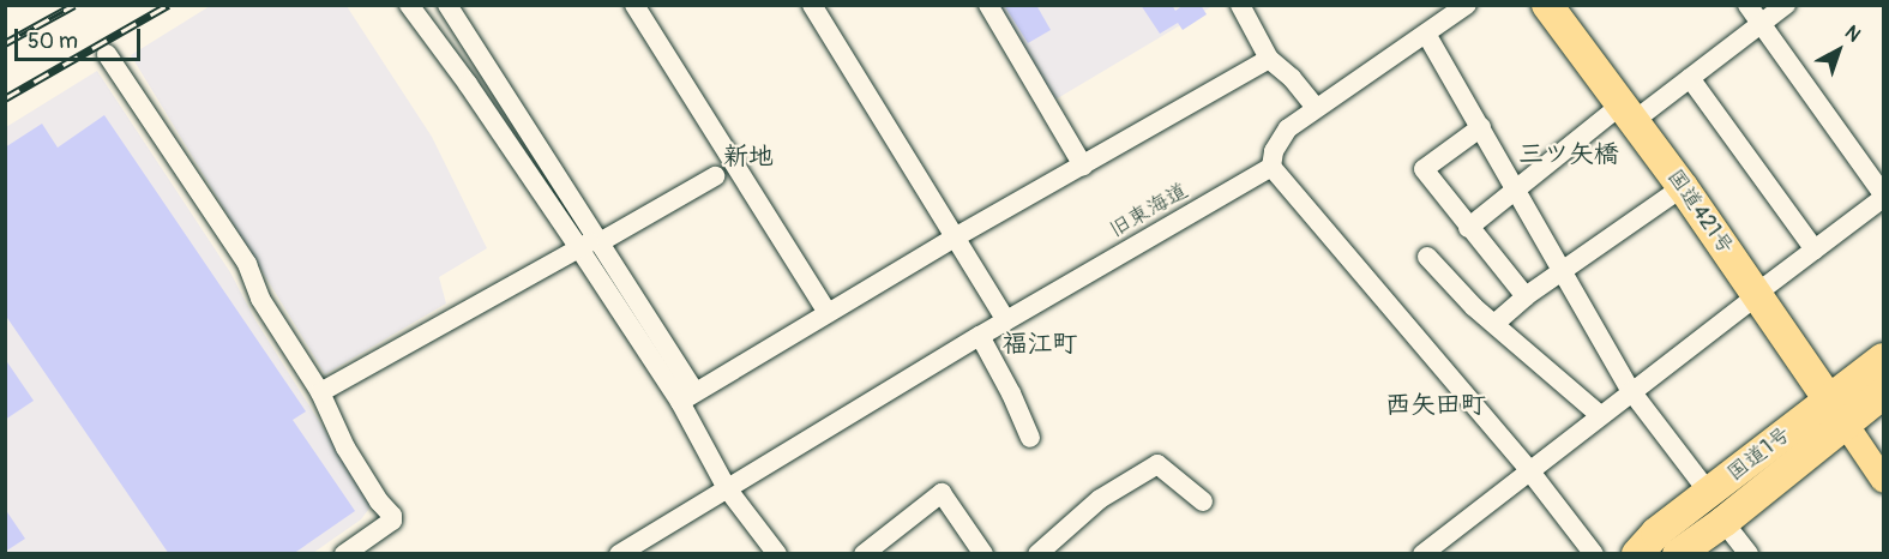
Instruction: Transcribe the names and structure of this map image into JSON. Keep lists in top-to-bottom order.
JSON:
{
  "streets": {
    "highway": ["国道421号", "国道1号"],
    "street": ["旧東海道"]
  },
  "crossings": [
    ["国道421号", "国道1号"]
  ],
  "districts": [
    "三ツ矢橋",
    "新地",
    "福江町",
    "西矢田町"
  ],
  "scale_bar": "50 m",
  "north": "top right"
}
